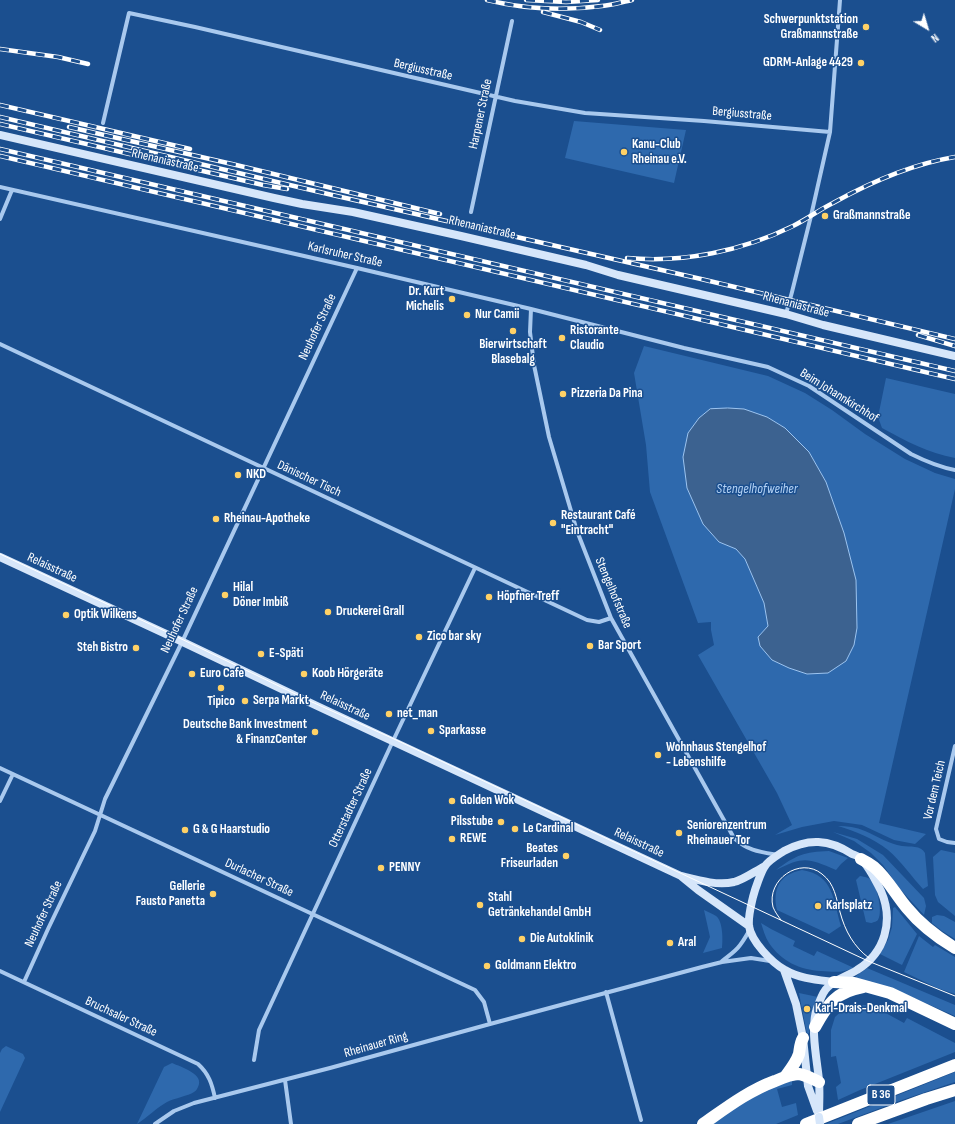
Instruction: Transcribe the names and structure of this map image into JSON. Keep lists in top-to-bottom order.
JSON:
{
  "streets": {
    "highway": ["B 36"],
    "main road": ["Rhenaniastraße", "Relaisstraße"],
    "street": [
      "Bergiusstraße",
      "Harpener Straße",
      "Karlsruher Straße",
      "Neuhofer Straße",
      "Beim Johannkirchhof",
      "Dänischer Tisch",
      "Stengelhofstraße",
      "Vor dem Teich",
      "Otterstadter Straße",
      "Durlacher Straße",
      "Bruchsaler Straße",
      "Rheinauer Ring"
    ]
  },
  "crossings": [
    ["Bergiusstraße", "Harpener Straße"],
    ["Karlsruher Straße", "Neuhofer Straße"],
    ["Karlsruher Straße", "Beim Johannkirchhof"],
    ["Karlsruher Straße", "Stengelhofstraße"],
    ["Neuhofer Straße", "Dänischer Tisch"],
    ["Neuhofer Straße", "Relaisstraße"],
    ["Neuhofer Straße", "Durlacher Straße"],
    ["Neuhofer Straße", "Bruchsaler Straße"],
    ["Dänischer Tisch", "Stengelhofstraße"],
    ["Dänischer Tisch", "Otterstadter Straße"],
    ["Relaisstraße", "Stengelhofstraße"],
    ["Relaisstraße", "Otterstadter Straße"],
    ["Relaisstraße", "Rheinauer Ring"],
    ["Stengelhofstraße", "Rheinauer Ring"],
    ["Otterstadter Straße", "Durlacher Straße"],
    ["Durlacher Straße", "Rheinauer Ring"],
    ["Bruchsaler Straße", "Rheinauer Ring"]
  ],
  "water": ["Stengelhofweiher"],
  "places": [
    "Schwerpunktstation Graßmannstraße",
    "GDRM-Anlage 4429",
    "Kanu-Club Rheinau e.V.",
    "Graßmannstraße",
    "Dr. Kurt Michelis",
    "Nur Camii",
    "Bierwirtschaft Blasebalg",
    "Ristorante Claudio",
    "Pizzeria Da Pina",
    "NKD",
    "Rheinau-Apotheke",
    "Restaurant Café \"Eintracht\"",
    "Hilal Döner Imbiß",
    "Höpfner Treff",
    "Druckerei Grall",
    "Optik Wilkens",
    "Zico bar sky",
    "Bar Sport",
    "Steh Bistro",
    "E-Späti",
    "Euro Cafe",
    "Koob Hörgeräte",
    "Tipico",
    "Serpa Markt",
    "net_man",
    "Sparkasse",
    "Deutsche Bank Investment & FinanzCenter",
    "Wohnhaus Stengelhof - Lebenshilfe",
    "Golden Wok",
    "Pilsstube",
    "Le Cardinal",
    "G & G Haarstudio",
    "Seniorenzentrum Rheinauer Tor",
    "REWE",
    "Beates Friseurladen",
    "PENNY",
    "Gellerie Fausto Panetta",
    "Stahl Getränkehandel GmbH",
    "Karlsplatz",
    "Die Autoklinik",
    "Aral",
    "Goldmann Elektro",
    "Karl-Drais-Denkmal"
  ],
  "north": "bottom right"
}
